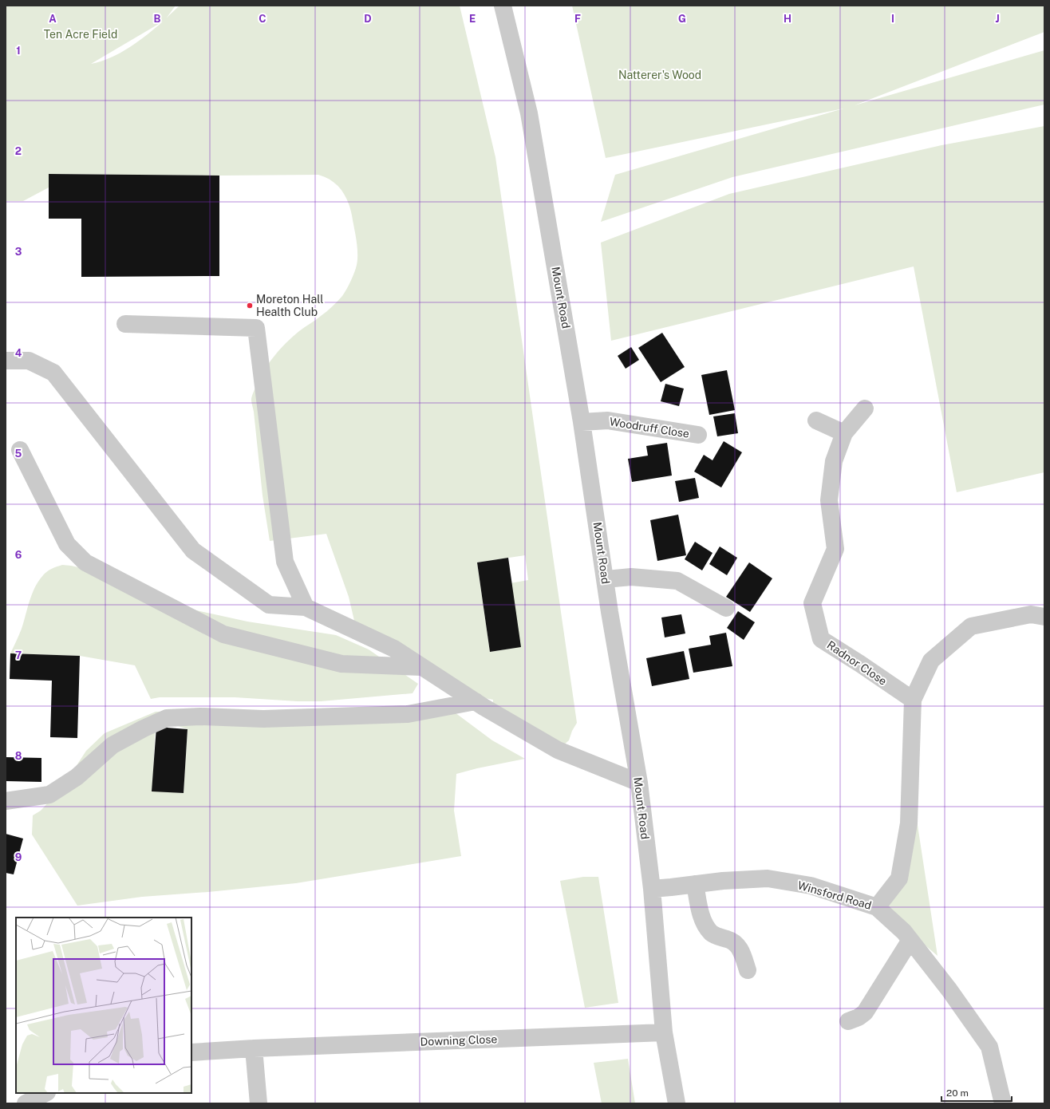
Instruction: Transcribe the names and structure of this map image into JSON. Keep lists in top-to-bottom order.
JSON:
{
  "streets": {
    "street": [
      "Mount Road",
      "Woodruff Close",
      "Radnor Close",
      "Winsford Road",
      "Downing Close"
    ]
  },
  "crossings": [
    ["Mount Road", "Woodruff Close"],
    ["Mount Road", "Winsford Road"],
    ["Mount Road", "Downing Close"]
  ],
  "parks": ["Ten Acre Field", "Natterer's Wood"],
  "places": ["Moreton Hall Health Club"],
  "scale_bar": "20 m",
  "grid": {
    "columns": [
      "A",
      "B",
      "C",
      "D",
      "E",
      "F",
      "G",
      "H",
      "I",
      "J"
    ],
    "rows": [
      "1",
      "2",
      "3",
      "4",
      "5",
      "6",
      "7",
      "8",
      "9"
    ]
  }
}
